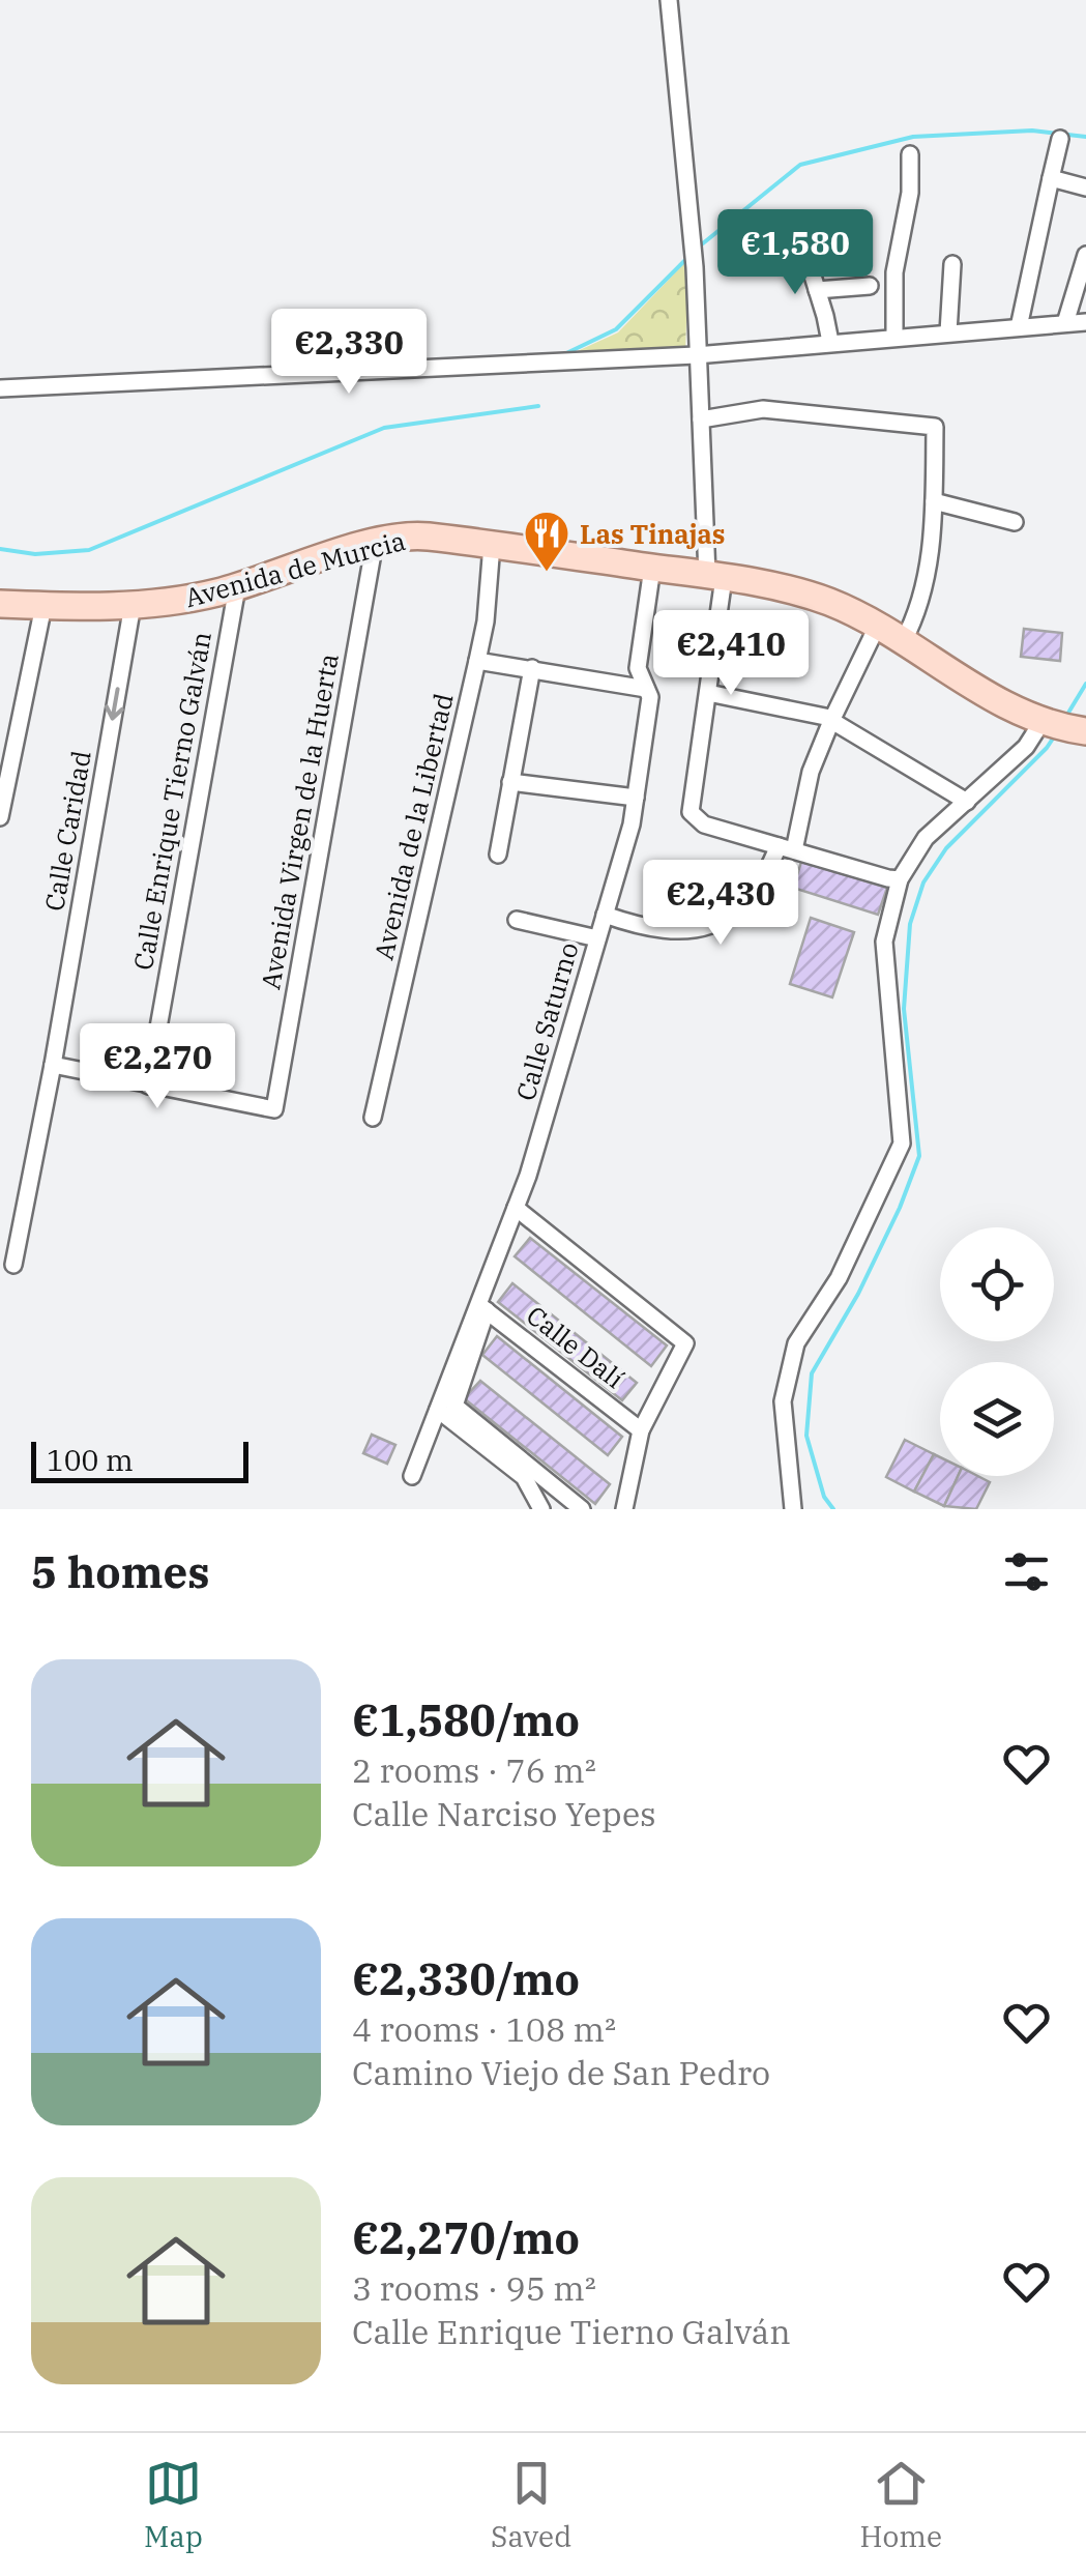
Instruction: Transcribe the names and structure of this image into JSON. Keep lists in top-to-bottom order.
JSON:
{
  "streets": {
    "main road": ["Avenida de Murcia"],
    "street": [
      "Calle Enrique Tierno Galván",
      "Avenida Virgen de la Huerta",
      "Avenida de la Libertad",
      "Calle Caridad",
      "Calle Saturno",
      "Calle Dalí"
    ]
  },
  "crossings": [
    ["Avenida de Murcia", "Calle Enrique Tierno Galván"],
    ["Avenida de Murcia", "Avenida Virgen de la Huerta"],
    ["Avenida de Murcia", "Avenida de la Libertad"],
    ["Avenida de Murcia", "Calle Caridad"],
    ["Avenida de Murcia", "Calle Saturno"],
    ["Calle Enrique Tierno Galván", "Avenida Virgen de la Huerta"],
    ["Calle Saturno", "Calle Dalí"]
  ],
  "places": {
    "restaurant": ["Las Tinajas"]
  },
  "scale_bar": "100 m",
  "page": {
    "price": [
      "€1,580",
      "€2,330",
      "€2,410",
      "€2,430",
      "€2,270"
    ],
    "scale": "100 m",
    "heading": "5 homes",
    "list": [
      {
        "name": "€1,580/mo",
        "note": "2 rooms · 76 m² · Calle Narciso Yepes"
      },
      {
        "name": "€2,330/mo",
        "note": "4 rooms · 108 m² · Camino Viejo de San Pedro"
      },
      {
        "name": "€2,270/mo",
        "note": "3 rooms · 95 m² · Calle Enrique Tierno Galván"
      }
    ],
    "tabs": ["Map", "Saved", "Home"]
  }
}
